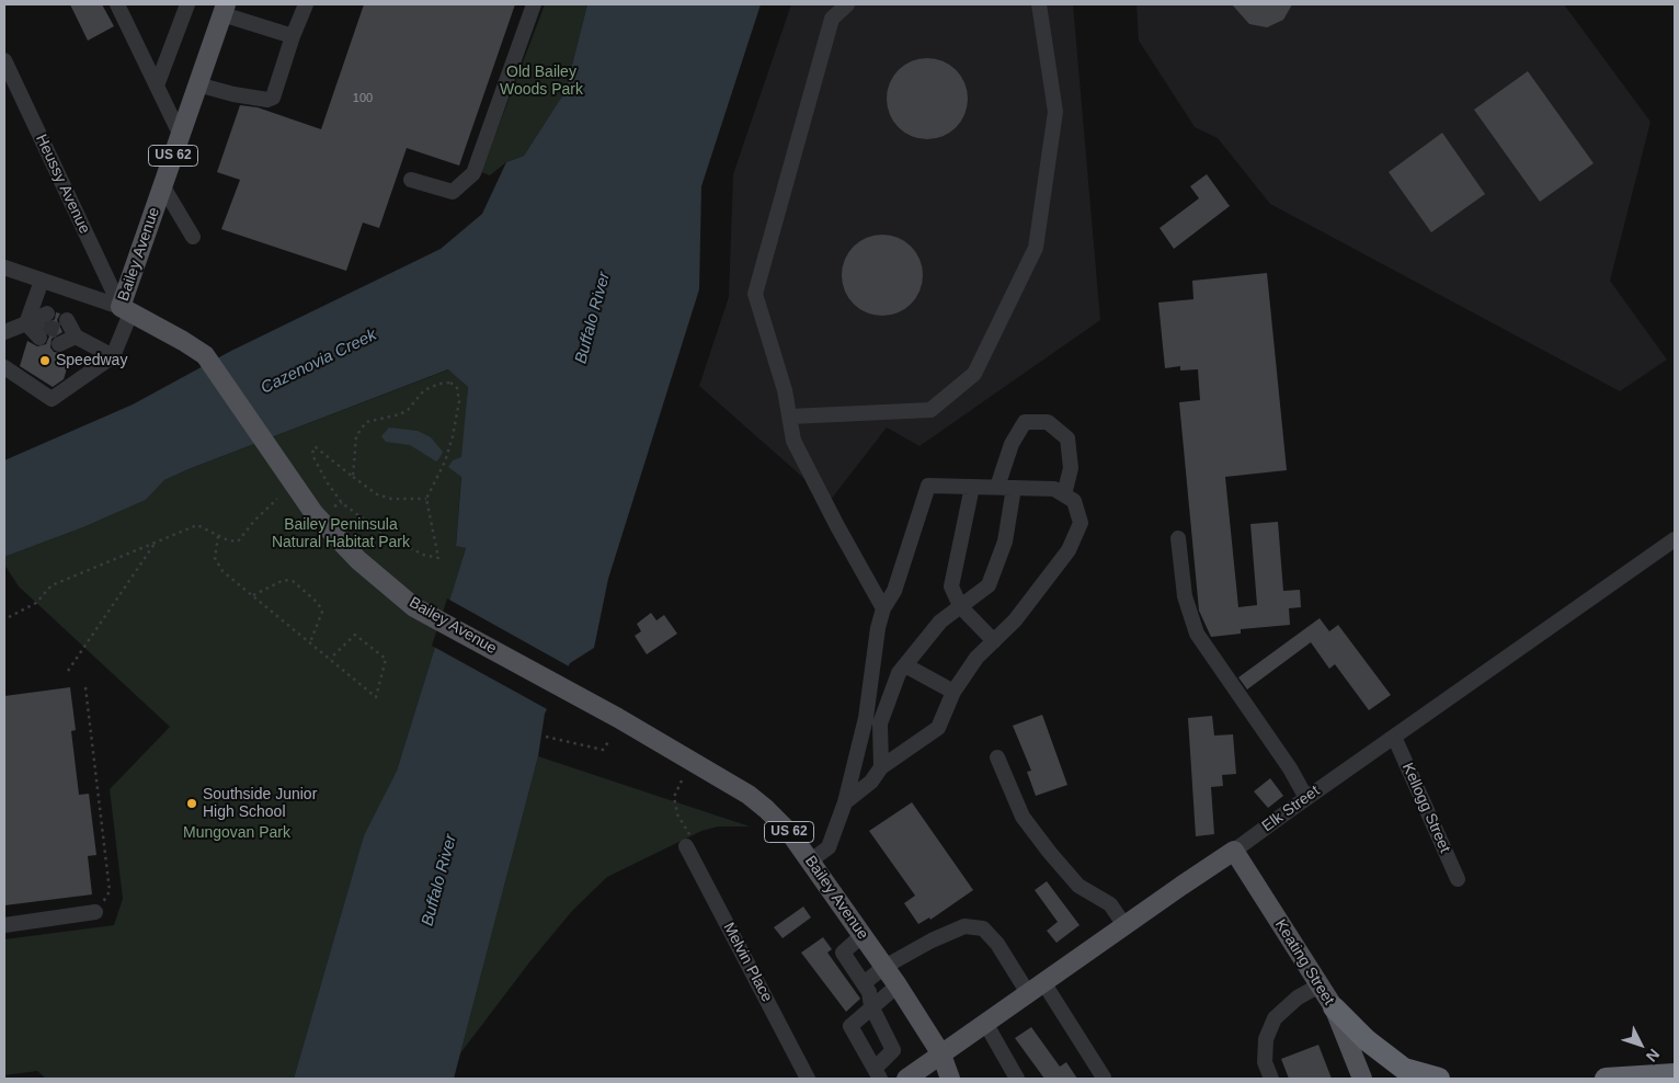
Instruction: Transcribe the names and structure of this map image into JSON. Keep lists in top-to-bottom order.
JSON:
{
  "streets": {
    "main road": [
      "US 62",
      "Bailey Avenue",
      "Elk Street",
      "Keating Street"
    ],
    "street": ["Heussy Avenue", "Kellogg Street", "Melvin Place"]
  },
  "crossings": [
    ["Heussy Avenue", "Bailey Avenue"],
    ["Bailey Avenue", "Elk Street"],
    ["Kellogg Street", "Elk Street"],
    ["Elk Street", "Keating Street"]
  ],
  "water": ["Buffalo River", "Cazenovia Creek"],
  "parks": ["Old Bailey Woods Park", "Bailey Peninsula Natural Habitat Park", "Mungovan Park"],
  "places": ["Speedway", "Southside Junior High School"],
  "house_numbers": ["100"],
  "north": "bottom right"
}
